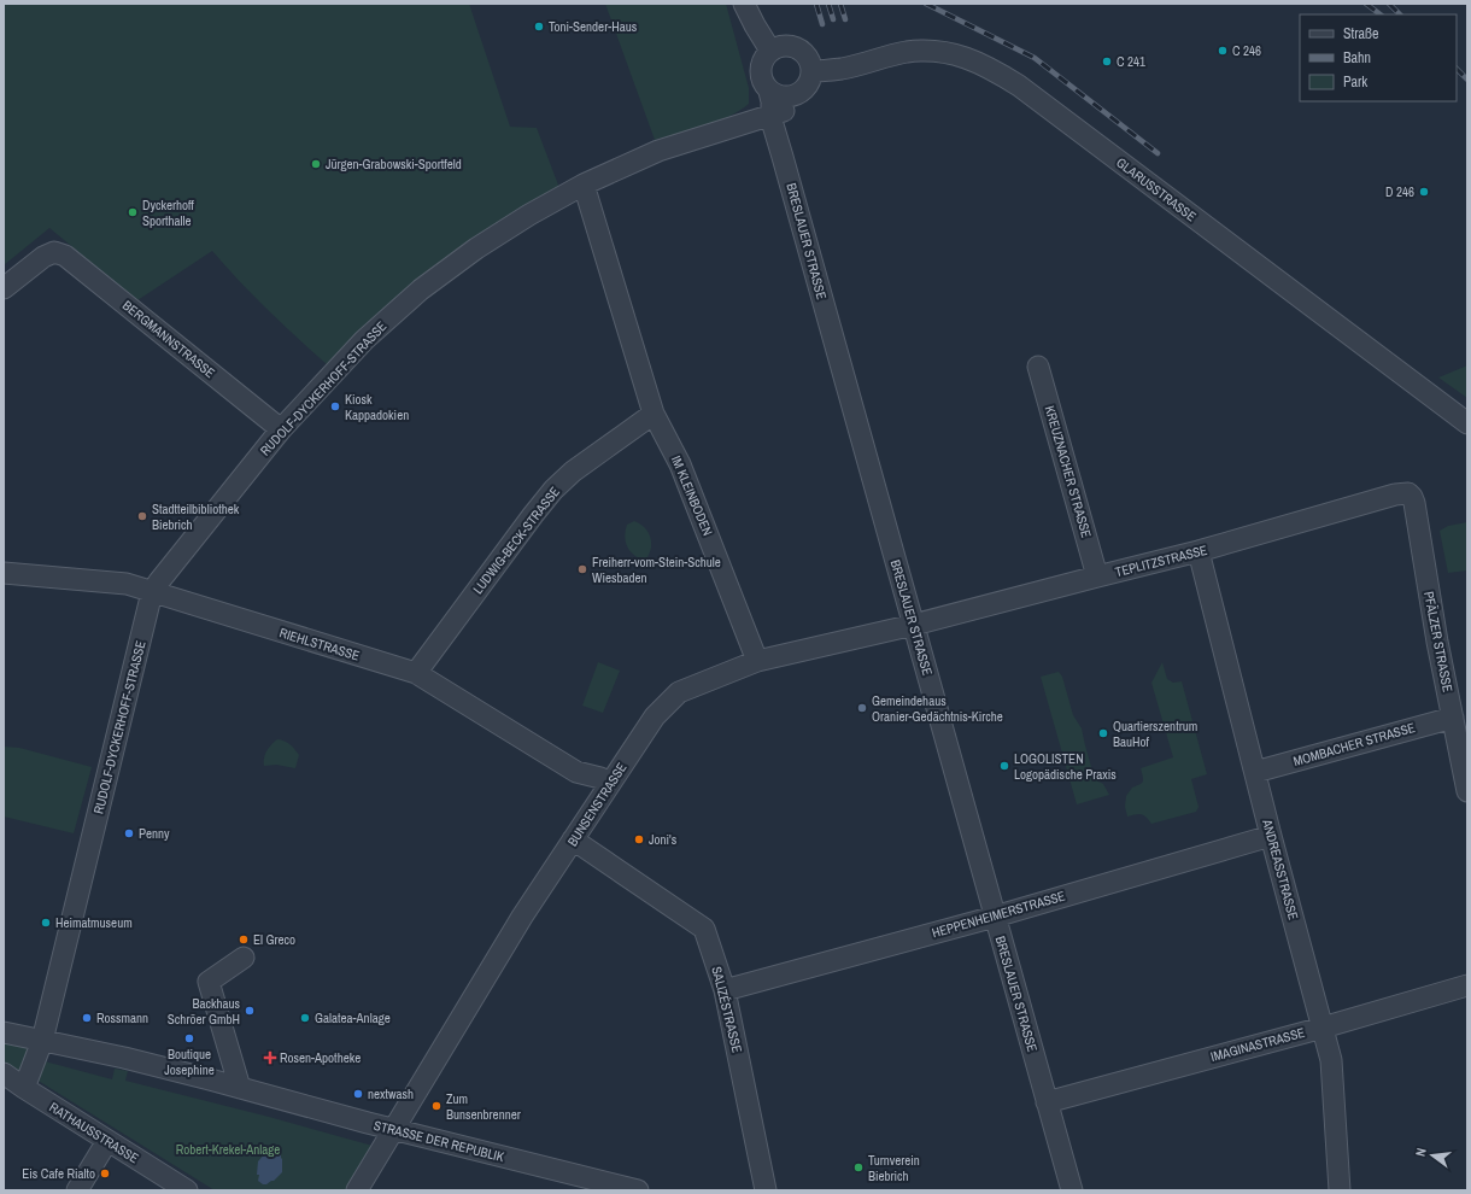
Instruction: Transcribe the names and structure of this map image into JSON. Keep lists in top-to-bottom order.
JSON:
{
  "streets": {
    "street": [
      "GLARUSSTRASSE",
      "BRESLAUER STRASSE",
      "BERGMANNSTRASSE",
      "RUDOLF-DYCKERHOFF-STRASSE",
      "KREUZNACHER STRASSE",
      "IM KLEINBODEN",
      "LUDWIG-BECK-STRASSE",
      "TEPLITZSTRASSE",
      "PFÄLZER STRASSE",
      "RIEHLSTRASSE",
      "MOMBACHER STRASSE",
      "BUNSENSTRASSE",
      "ANDREASSTRASSE",
      "HEPPENHEIMERSTRASSE",
      "SALIZÉSTRASSE",
      "IMAGINASTRASSE",
      "RATHAUSSTRASSE",
      "STRASSE DER REPUBLIK"
    ]
  },
  "crossings": [
    ["GLARUSSTRASSE", "BRESLAUER STRASSE"],
    ["GLARUSSTRASSE", "RUDOLF-DYCKERHOFF-STRASSE"],
    ["BRESLAUER STRASSE", "RUDOLF-DYCKERHOFF-STRASSE"],
    ["BRESLAUER STRASSE", "TEPLITZSTRASSE"],
    ["BRESLAUER STRASSE", "BUNSENSTRASSE"],
    ["BRESLAUER STRASSE", "HEPPENHEIMERSTRASSE"],
    ["BRESLAUER STRASSE", "IMAGINASTRASSE"],
    ["BERGMANNSTRASSE", "RUDOLF-DYCKERHOFF-STRASSE"],
    ["RUDOLF-DYCKERHOFF-STRASSE", "RIEHLSTRASSE"],
    ["RUDOLF-DYCKERHOFF-STRASSE", "RATHAUSSTRASSE"],
    ["RUDOLF-DYCKERHOFF-STRASSE", "STRASSE DER REPUBLIK"],
    ["KREUZNACHER STRASSE", "TEPLITZSTRASSE"],
    ["IM KLEINBODEN", "LUDWIG-BECK-STRASSE"],
    ["IM KLEINBODEN", "BUNSENSTRASSE"],
    ["LUDWIG-BECK-STRASSE", "RIEHLSTRASSE"],
    ["TEPLITZSTRASSE", "PFÄLZER STRASSE"],
    ["TEPLITZSTRASSE", "BUNSENSTRASSE"],
    ["TEPLITZSTRASSE", "ANDREASSTRASSE"],
    ["PFÄLZER STRASSE", "MOMBACHER STRASSE"],
    ["RIEHLSTRASSE", "BUNSENSTRASSE"],
    ["MOMBACHER STRASSE", "ANDREASSTRASSE"],
    ["BUNSENSTRASSE", "SALIZÉSTRASSE"],
    ["BUNSENSTRASSE", "STRASSE DER REPUBLIK"],
    ["ANDREASSTRASSE", "HEPPENHEIMERSTRASSE"],
    ["ANDREASSTRASSE", "IMAGINASTRASSE"],
    ["HEPPENHEIMERSTRASSE", "SALIZÉSTRASSE"]
  ],
  "parks": ["Robert-Krekel-Anlage"],
  "places": {
    "other": [
      "Toni-Sender-Haus",
      "C 246",
      "C 241",
      "Jürgen-Grabowski-Sportfeld",
      "D 246",
      "Dyckerhoff Sporthalle",
      "Kiosk Kappadokien",
      "Stadtteilbibliothek Biebrich",
      "Freiherr-vom-Stein-Schule Wiesbaden",
      "Gemeindehaus Oranier-Gedächtnis-Kirche",
      "Quartierszentrum BauHof",
      "LOGOLISTEN Logopädische Praxis",
      "Penny",
      "Joni's",
      "Heimatmuseum",
      "El Greco",
      "Backhaus Schröer GmbH",
      "Rossmann",
      "Galatea-Anlage",
      "Boutique Josephine",
      "nextwash",
      "Zum Bunsenbrenner",
      "Turnverein Biebrich",
      "Eis Cafe Rialto"
    ],
    "health": ["Rosen-Apotheke"]
  },
  "legend": ["Straße", "Bahn", "Park"],
  "north": "left"
}
